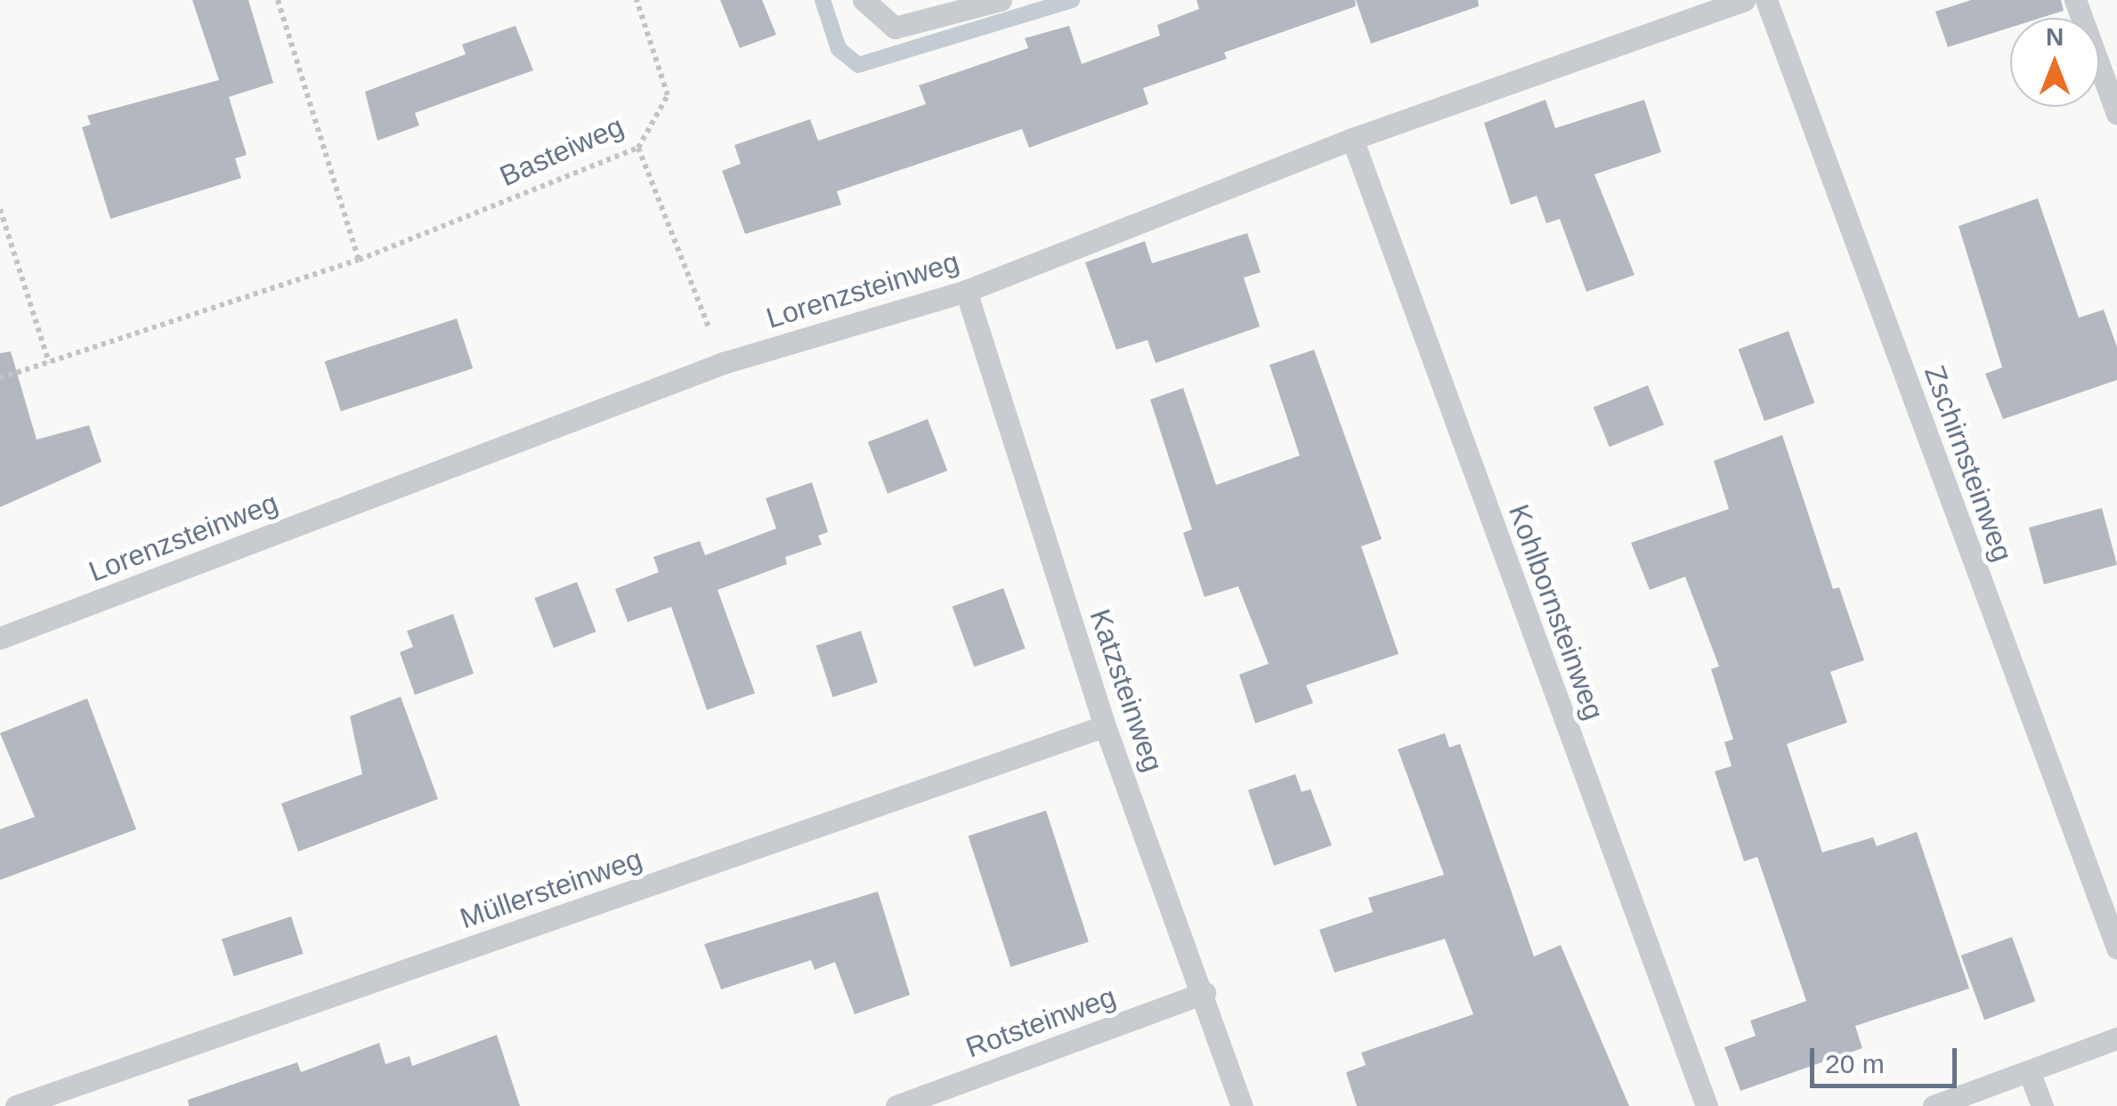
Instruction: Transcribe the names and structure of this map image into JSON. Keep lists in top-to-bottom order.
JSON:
{
  "streets": {
    "lane": [
      "Lorenzsteinweg",
      "Zschirnsteinweg",
      "Kohlbornsteinweg",
      "Katzsteinweg",
      "Müllersteinweg",
      "Rotsteinweg"
    ],
    "path": ["Basteiweg"]
  },
  "crossings": [
    ["Lorenzsteinweg", "Kohlbornsteinweg"],
    ["Lorenzsteinweg", "Katzsteinweg"],
    ["Katzsteinweg", "Müllersteinweg"],
    ["Katzsteinweg", "Rotsteinweg"]
  ],
  "scale_bar": "20 m",
  "north": "top"
}
